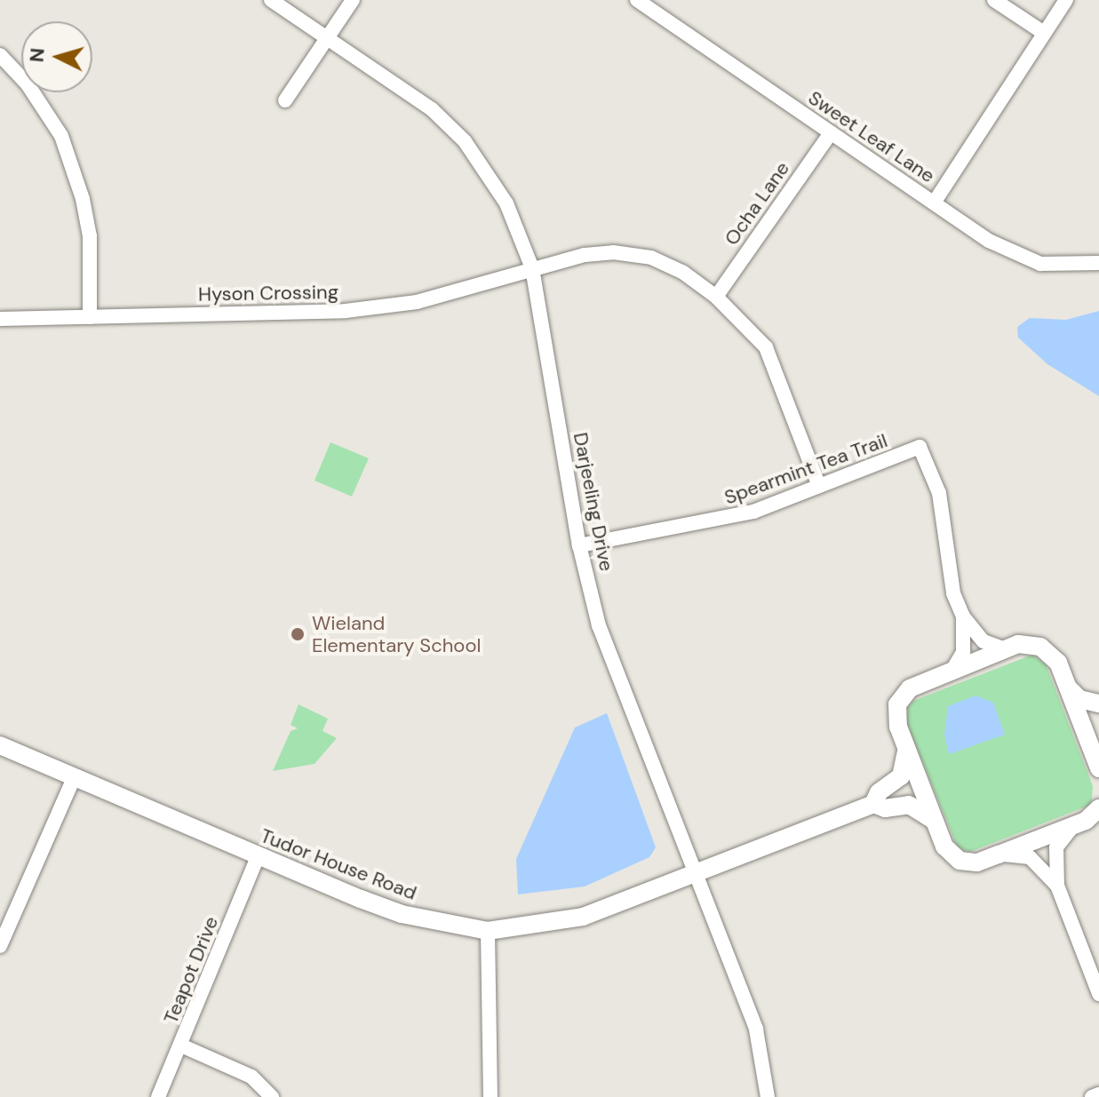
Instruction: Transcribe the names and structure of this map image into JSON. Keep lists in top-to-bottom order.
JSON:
{
  "streets": {
    "street": [
      "Sweet Leaf Lane",
      "Ocha Lane",
      "Hyson Crossing",
      "Spearmint Tea Trail",
      "Darjeeling Drive",
      "Tudor House Road",
      "Teapot Drive"
    ]
  },
  "crossings": [
    ["Sweet Leaf Lane", "Ocha Lane"],
    ["Ocha Lane", "Hyson Crossing"],
    ["Hyson Crossing", "Spearmint Tea Trail"],
    ["Hyson Crossing", "Darjeeling Drive"],
    ["Spearmint Tea Trail", "Darjeeling Drive"],
    ["Darjeeling Drive", "Tudor House Road"],
    ["Tudor House Road", "Teapot Drive"]
  ],
  "places": ["Wieland Elementary School"],
  "north": "left"
}
